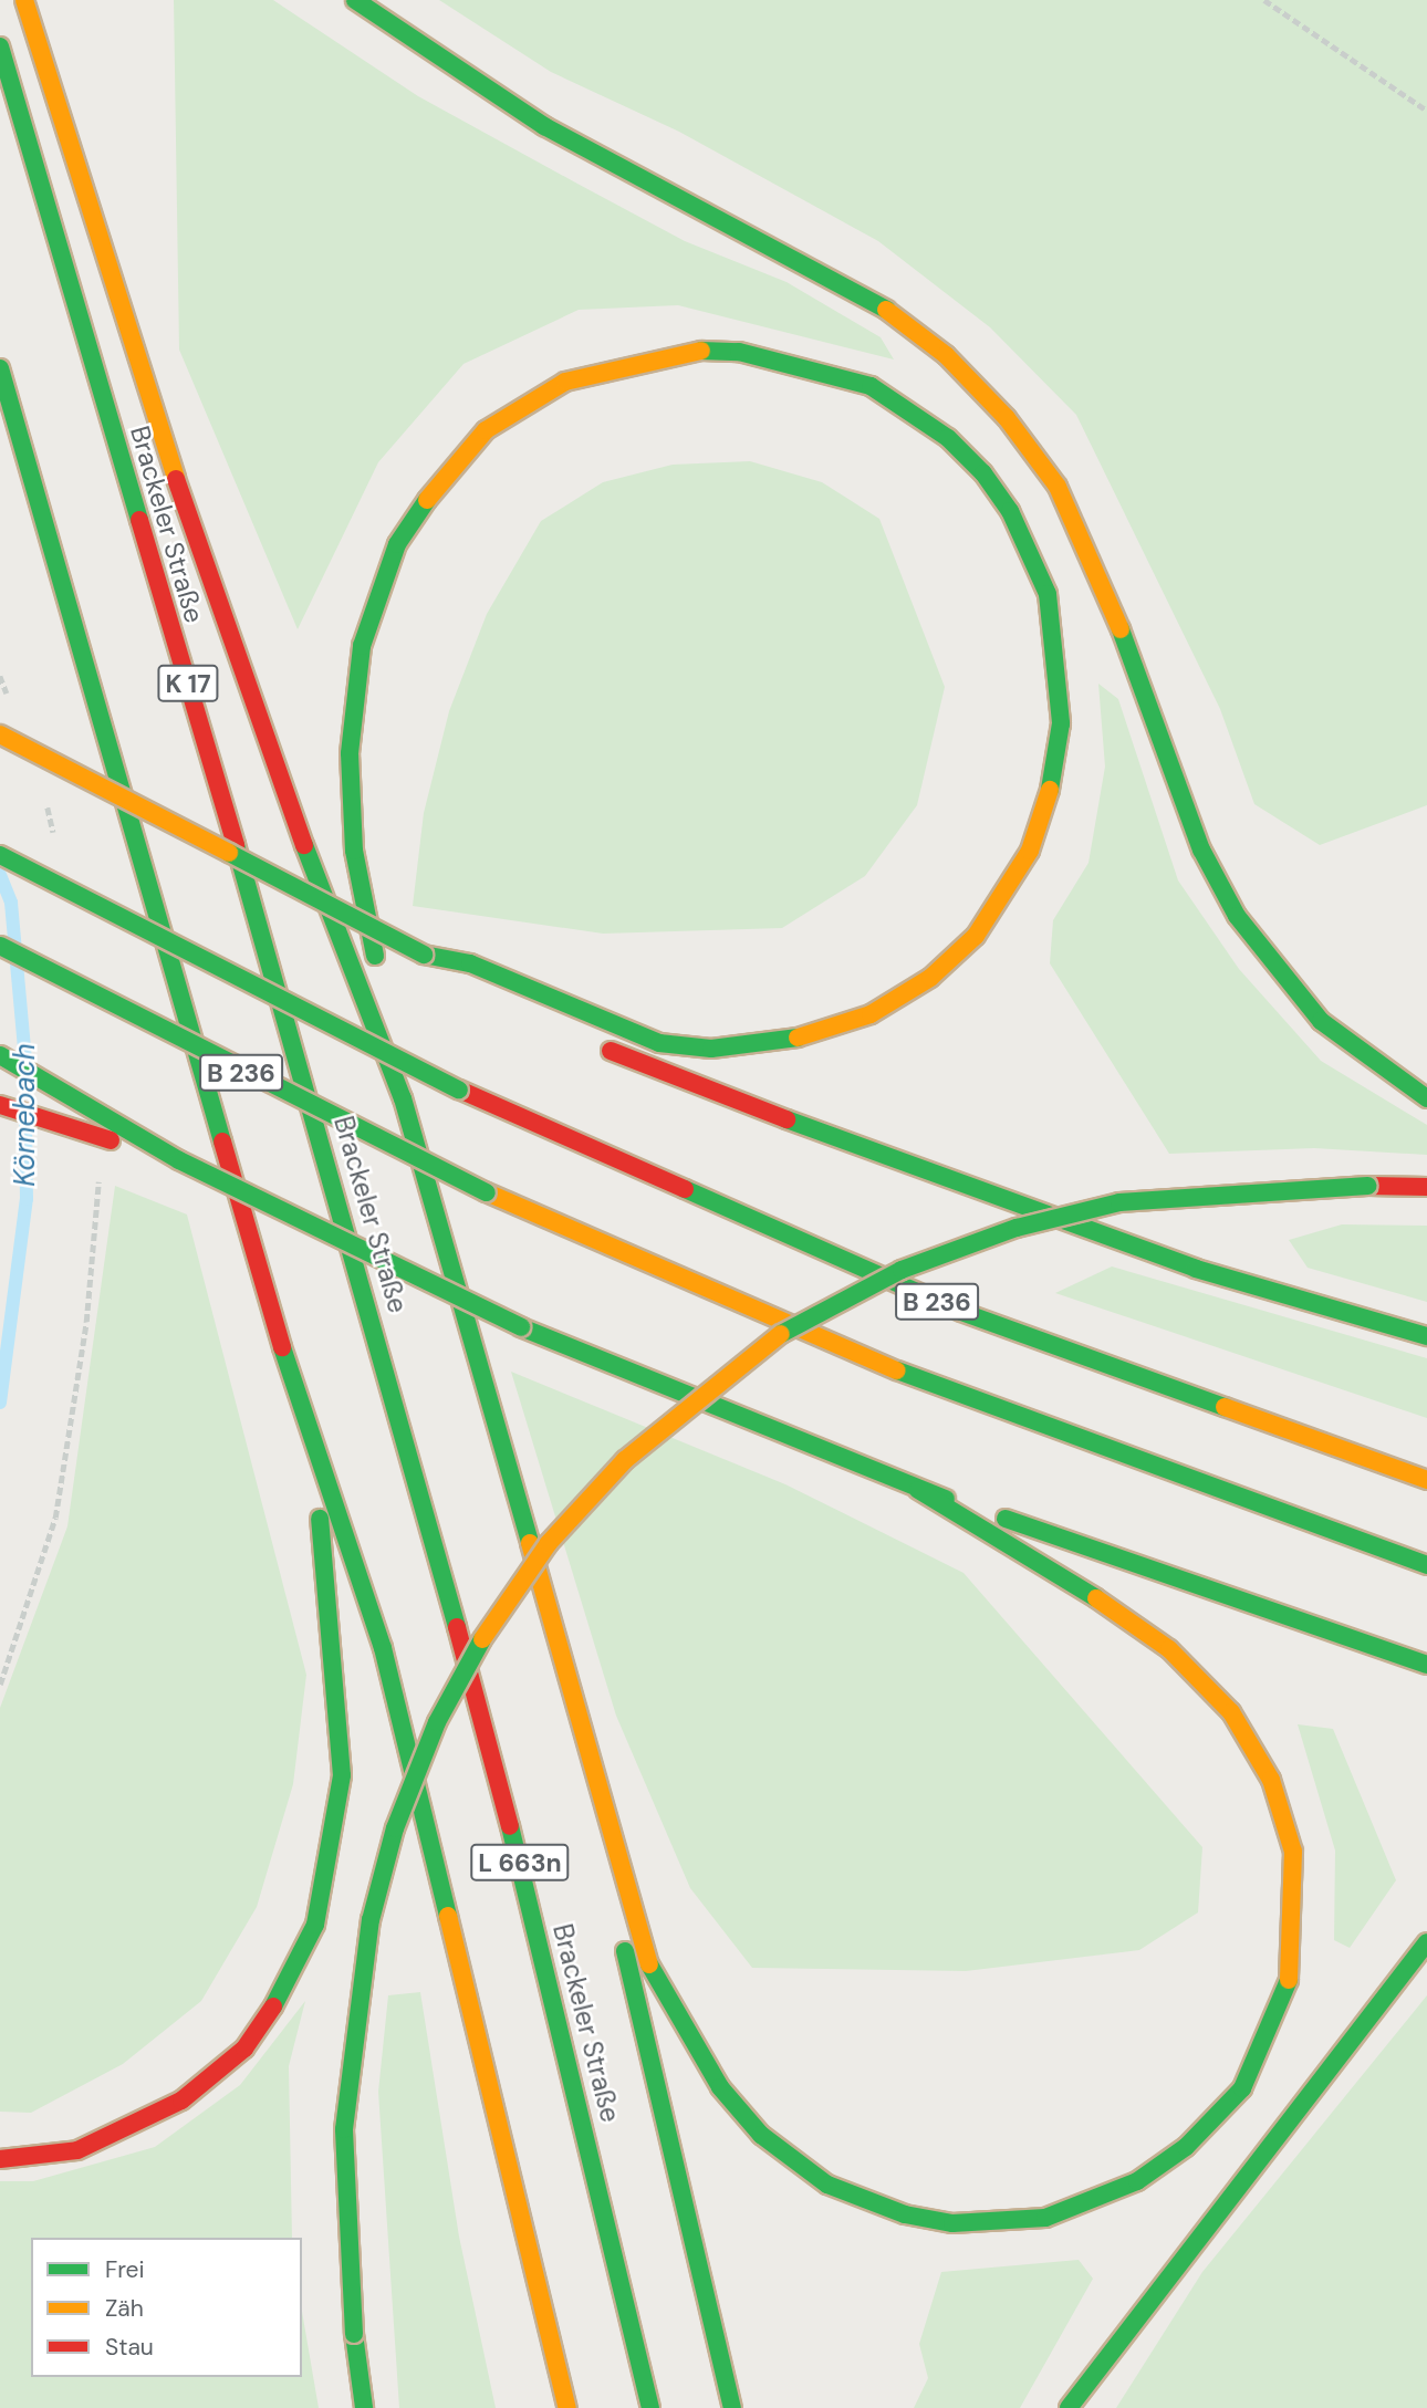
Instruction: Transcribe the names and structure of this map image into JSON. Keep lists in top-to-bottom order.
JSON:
{
  "streets": {
    "highway": [
      "Brackeler Straße",
      "K 17",
      "B 236",
      "L 663n"
    ]
  },
  "water": ["Körnebach"],
  "legend": ["Frei", "Zäh", "Stau"]
}
